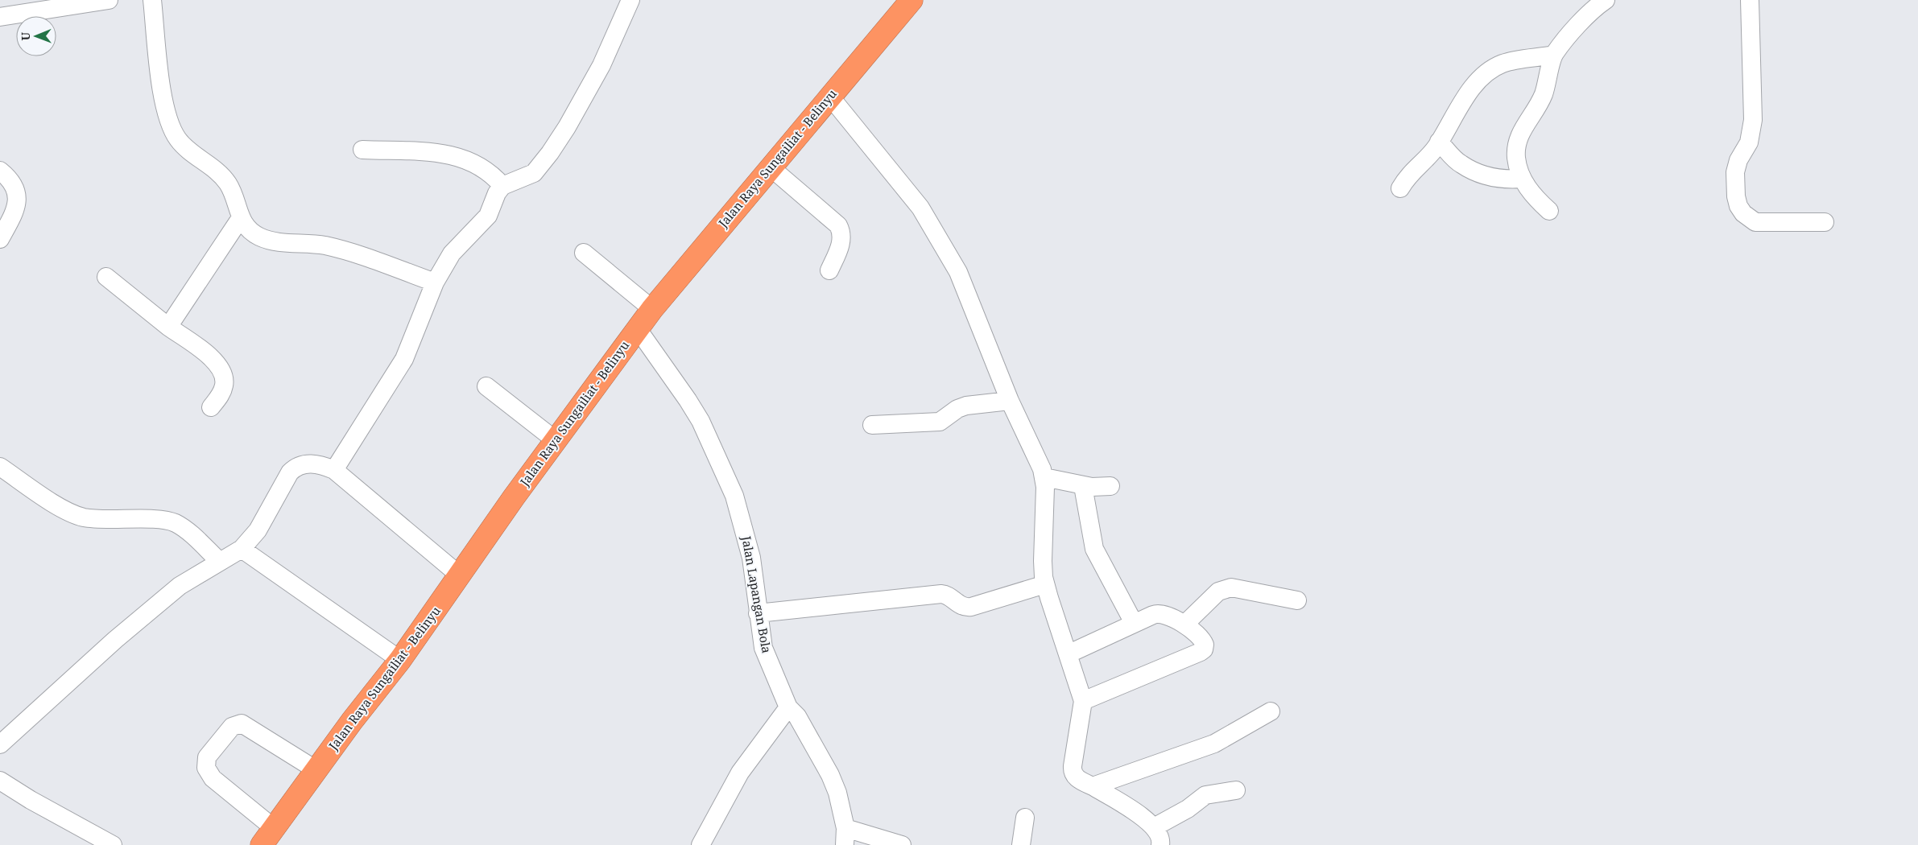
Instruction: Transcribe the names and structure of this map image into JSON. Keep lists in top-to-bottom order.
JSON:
{
  "streets": {
    "highway": ["Jalan Raya Sungailiat - Belinyu"],
    "street": ["Jalan Lapangan Bola"]
  },
  "crossings": [
    ["Jalan Raya Sungailiat - Belinyu", "Jalan Lapangan Bola"]
  ],
  "north": "left"
}
